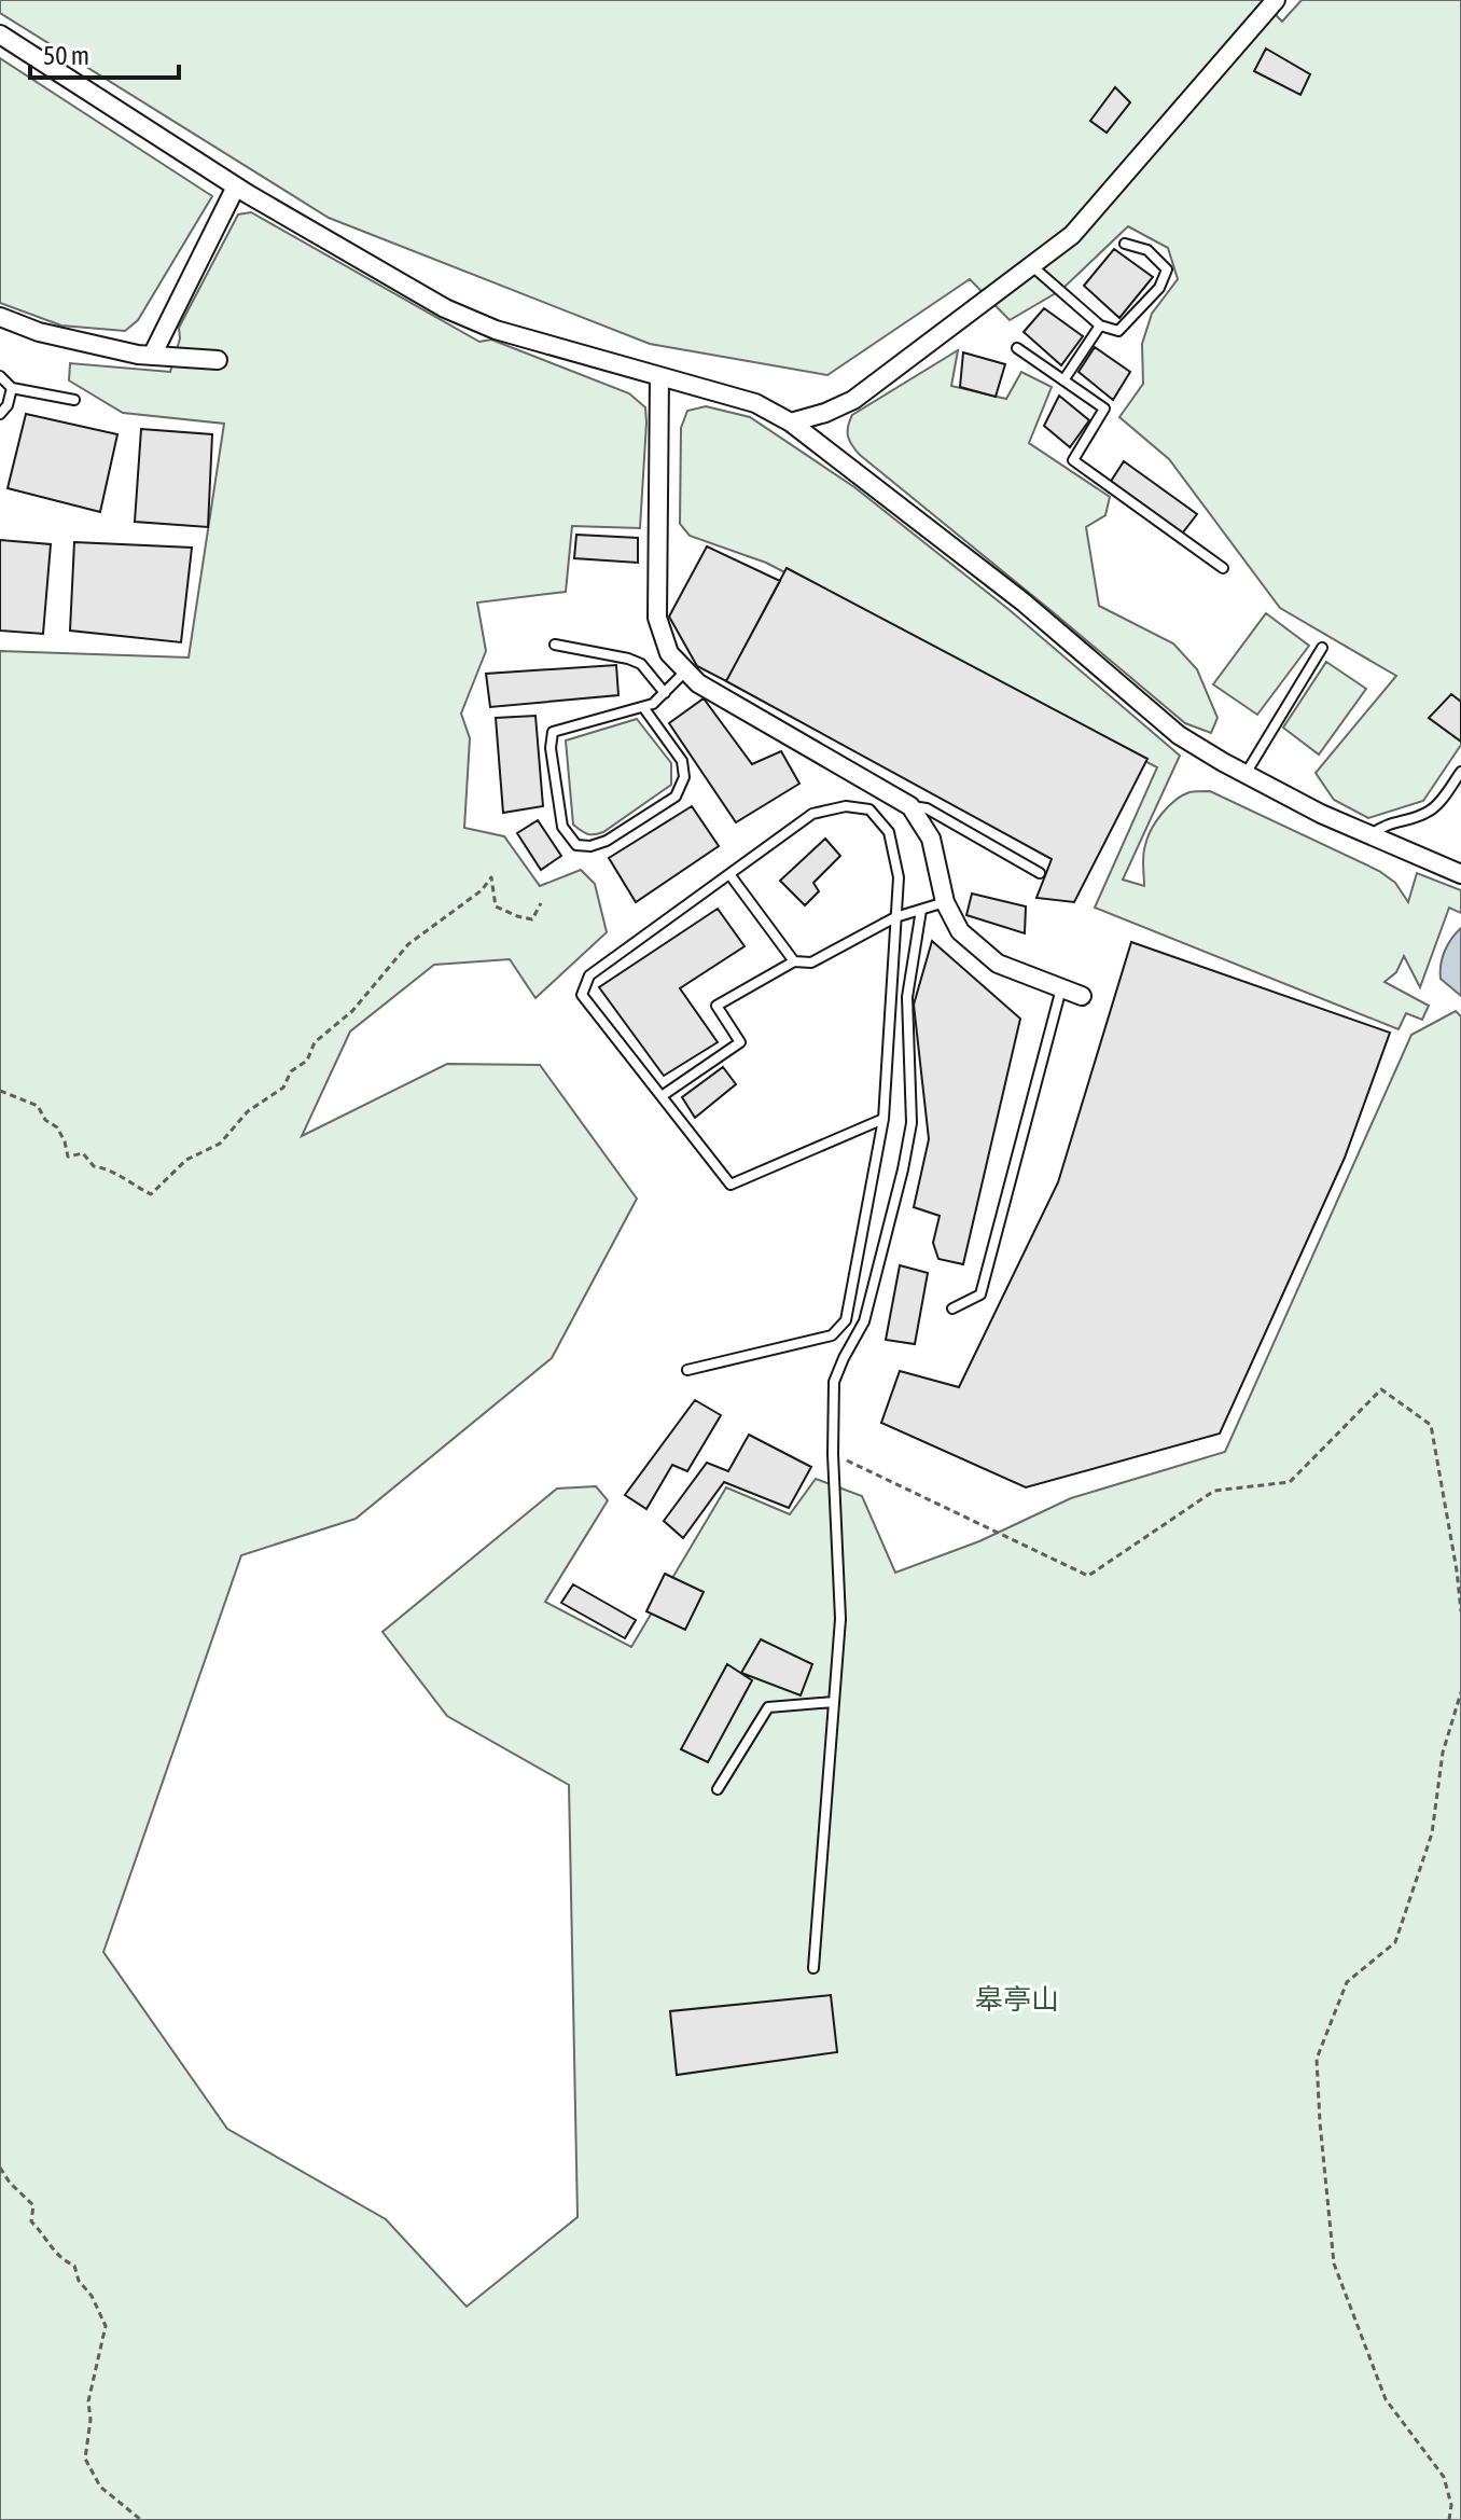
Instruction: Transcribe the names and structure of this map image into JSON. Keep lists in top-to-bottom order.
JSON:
{
  "parks": ["皋亭山"],
  "scale_bar": "50 m"
}
